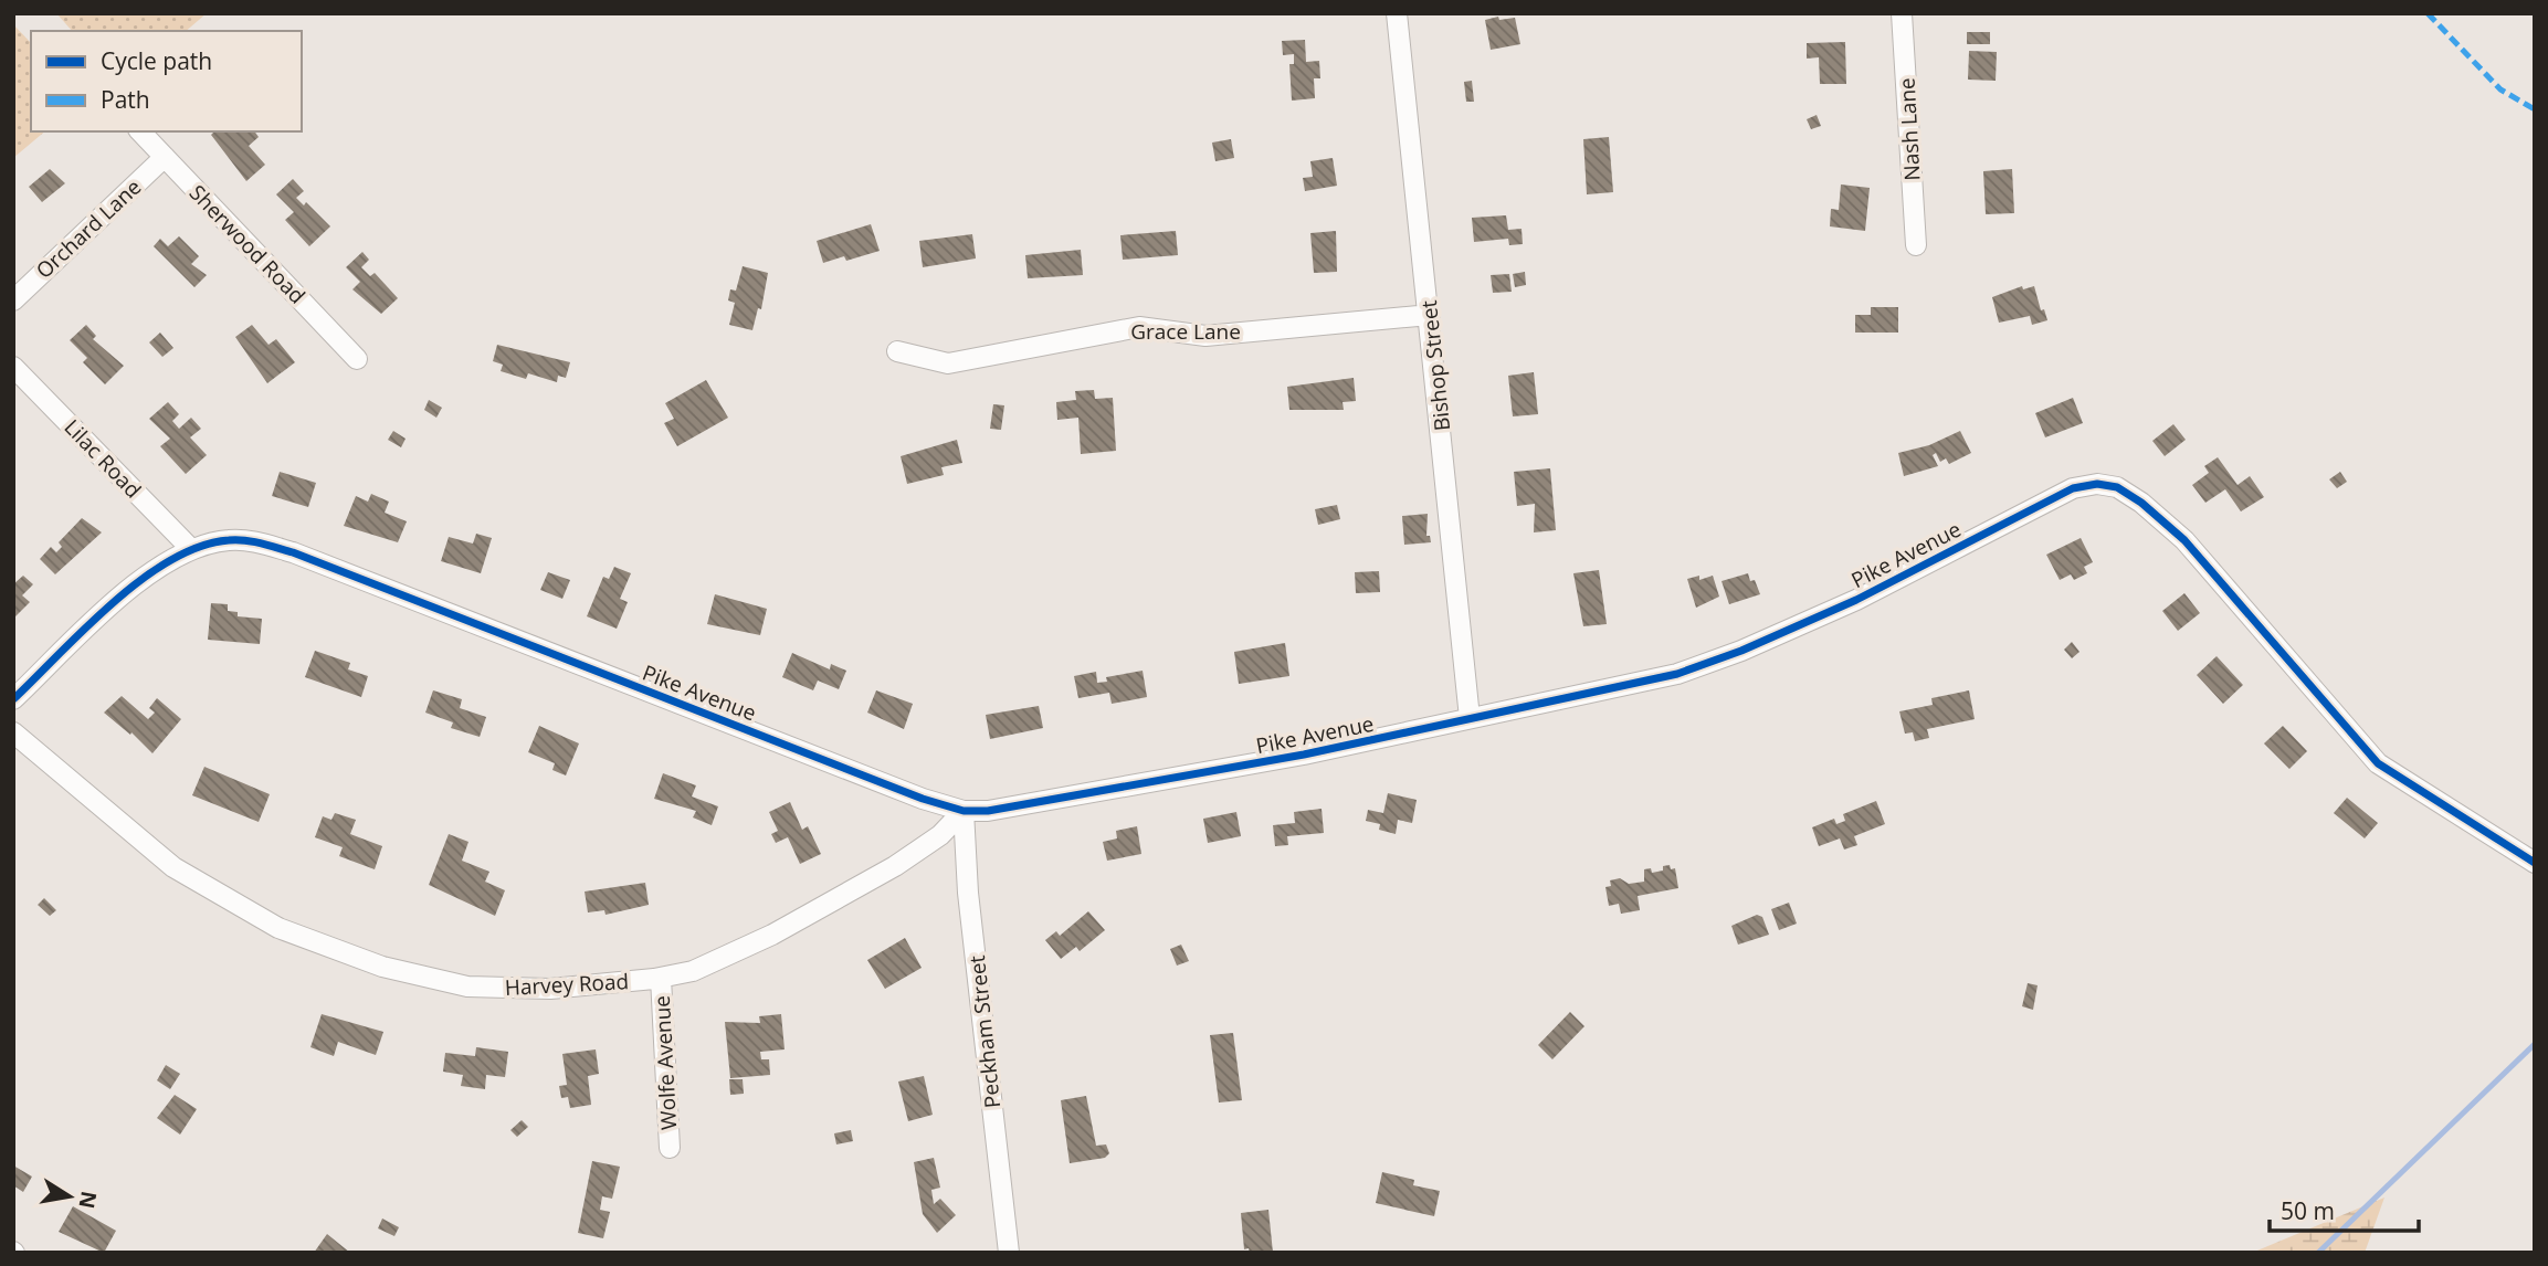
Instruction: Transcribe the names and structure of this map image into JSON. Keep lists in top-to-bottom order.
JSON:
{
  "streets": {
    "street": [
      "Nash Lane",
      "Orchard Lane",
      "Sherwood Road",
      "Grace Lane",
      "Bishop Street",
      "Lilac Road",
      "Pike Avenue",
      "Harvey Road",
      "Peckham Street",
      "Wolfe Avenue"
    ]
  },
  "crossings": [
    ["Orchard Lane", "Sherwood Road"],
    ["Grace Lane", "Bishop Street"],
    ["Bishop Street", "Pike Avenue"],
    ["Lilac Road", "Pike Avenue"],
    ["Pike Avenue", "Harvey Road"],
    ["Pike Avenue", "Peckham Street"],
    ["Harvey Road", "Peckham Street"],
    ["Harvey Road", "Wolfe Avenue"]
  ],
  "legend": ["Cycle path", "Path"],
  "scale_bar": "50 m",
  "north": "right"
}
